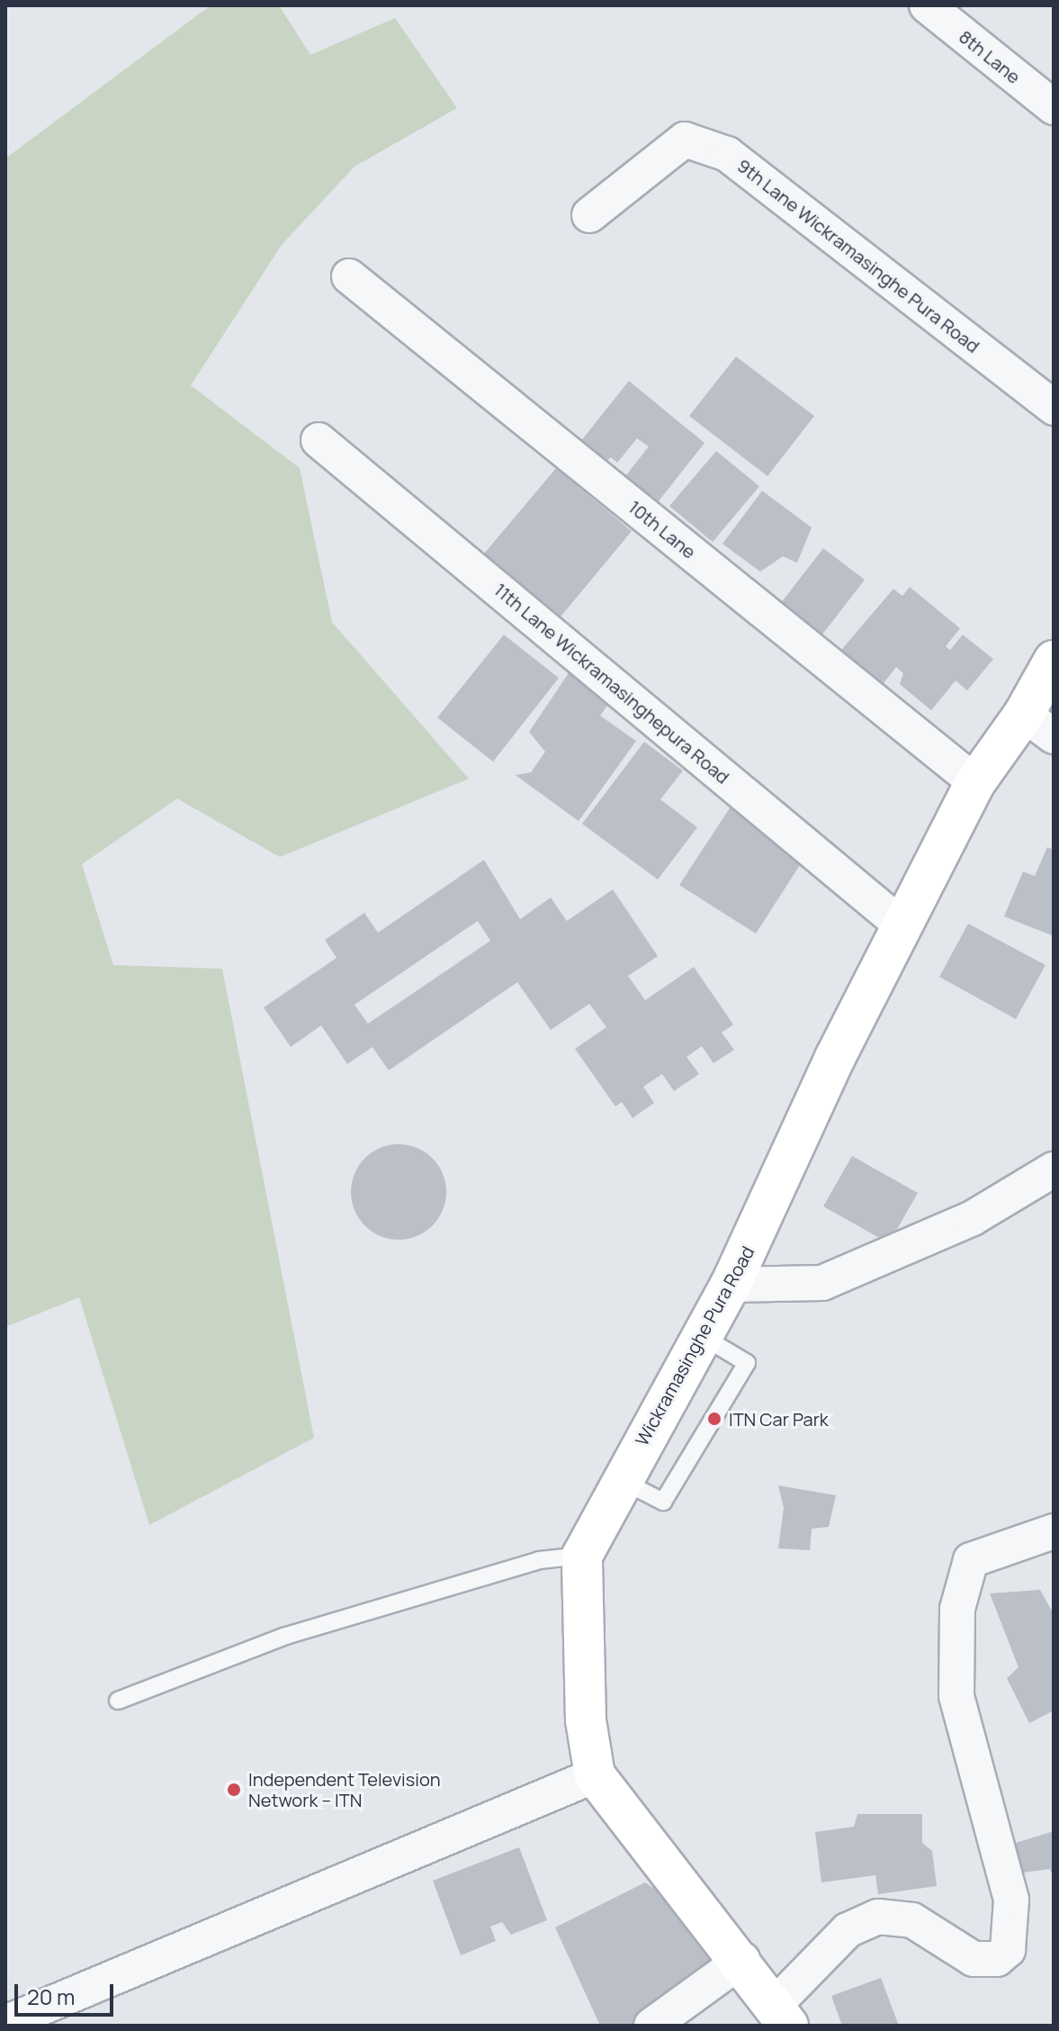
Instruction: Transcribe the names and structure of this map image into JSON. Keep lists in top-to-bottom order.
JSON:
{
  "streets": {
    "street": [
      "8th Lane",
      "9th Lane Wickramasinghe Pura Road",
      "10th Lane",
      "11th Lane Wickramasinghepura Road",
      "Wickramasinghe Pura Road"
    ]
  },
  "crossings": [
    ["10th Lane", "Wickramasinghe Pura Road"],
    ["11th Lane Wickramasinghepura Road", "Wickramasinghe Pura Road"]
  ],
  "places": ["ITN Car Park", "Independent Television Network – ITN"],
  "scale_bar": "20 m"
}
